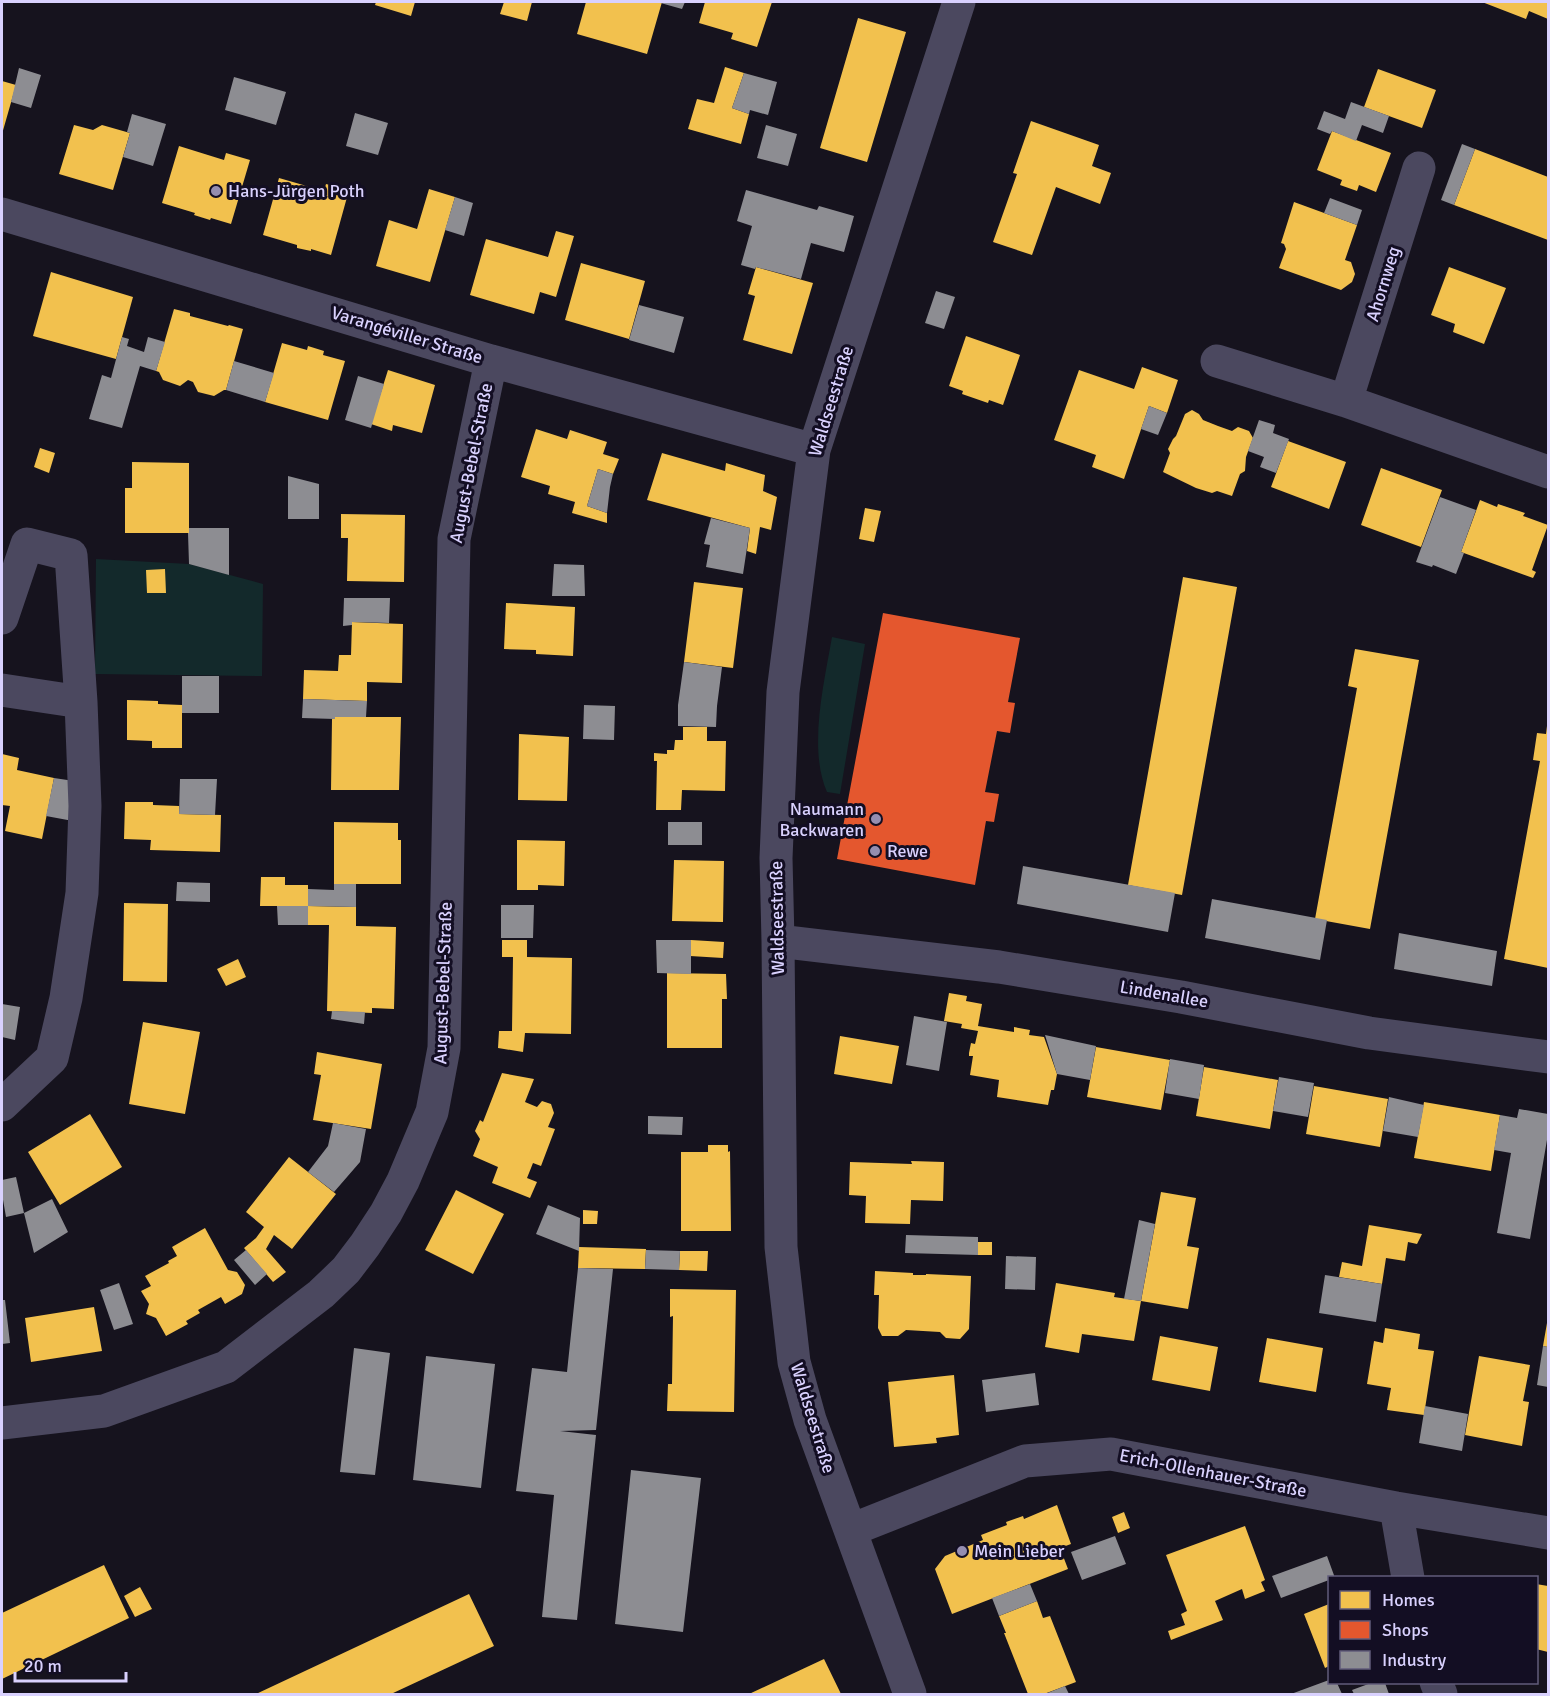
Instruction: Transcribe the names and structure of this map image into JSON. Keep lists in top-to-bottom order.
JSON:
{
  "streets": {
    "street": [
      "Ahornweg",
      "Varangéviller Straße",
      "Waldseestraße",
      "August-Bebel-Straße",
      "Lindenallee",
      "Erich-Ollenhauer-Straße"
    ]
  },
  "crossings": [
    ["Varangéviller Straße", "Waldseestraße"],
    ["Varangéviller Straße", "August-Bebel-Straße"],
    ["Waldseestraße", "Lindenallee"],
    ["Waldseestraße", "Erich-Ollenhauer-Straße"]
  ],
  "places": [
    "Hans-Jürgen Poth",
    "Naumann Backwaren",
    "Rewe",
    "Mein Lieber"
  ],
  "legend": ["Homes", "Shops", "Industry"],
  "scale_bar": "20 m"
}
